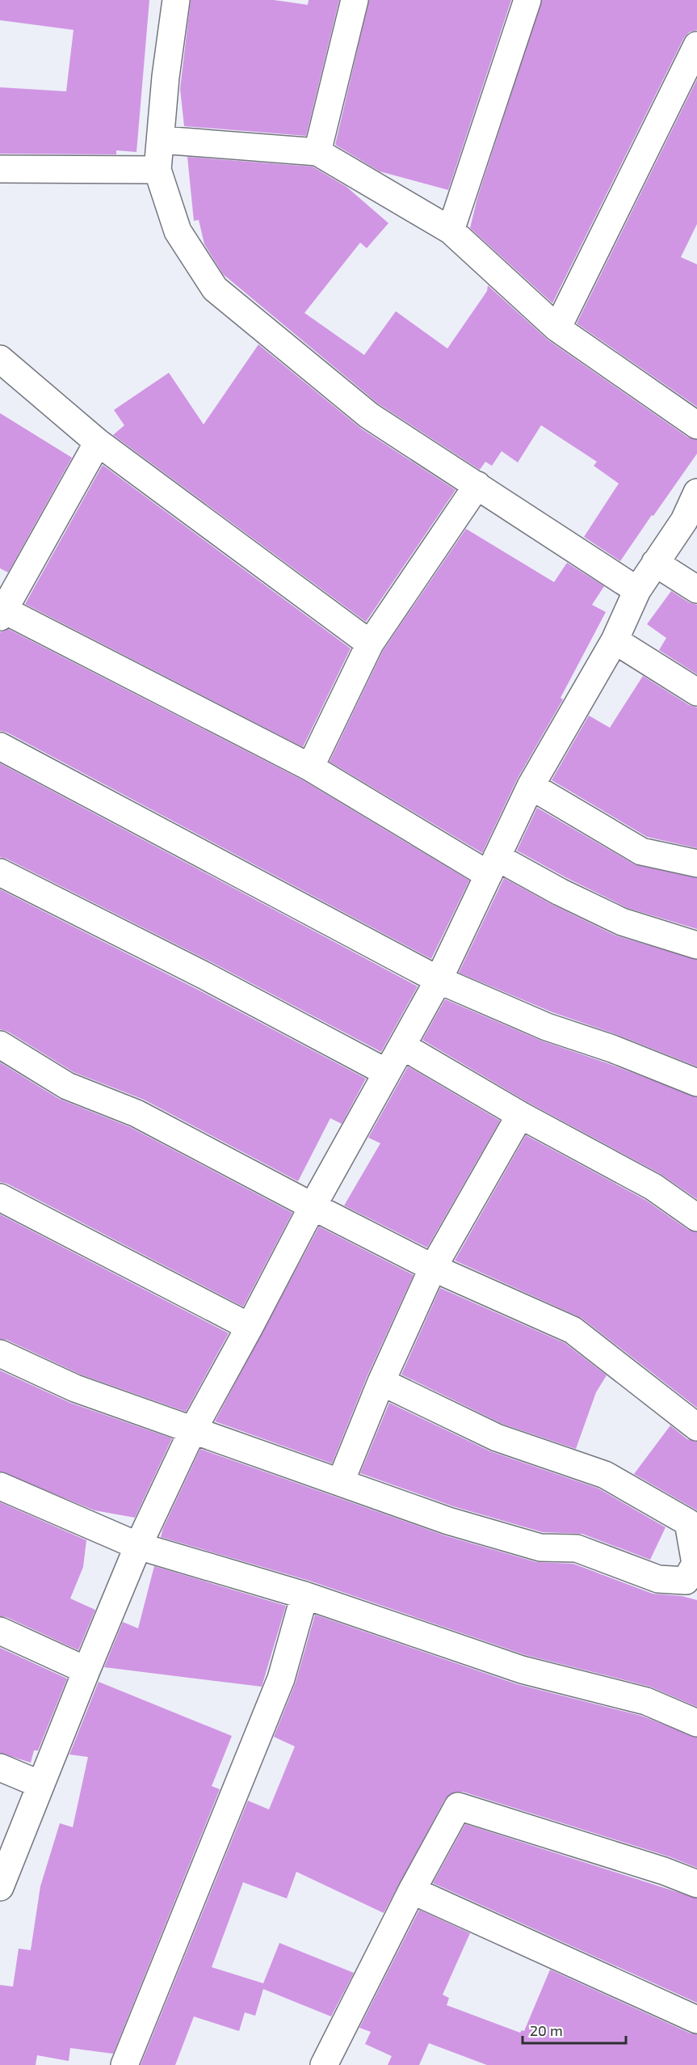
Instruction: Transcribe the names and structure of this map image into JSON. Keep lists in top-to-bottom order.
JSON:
{
  "scale_bar": "20 m"
}
